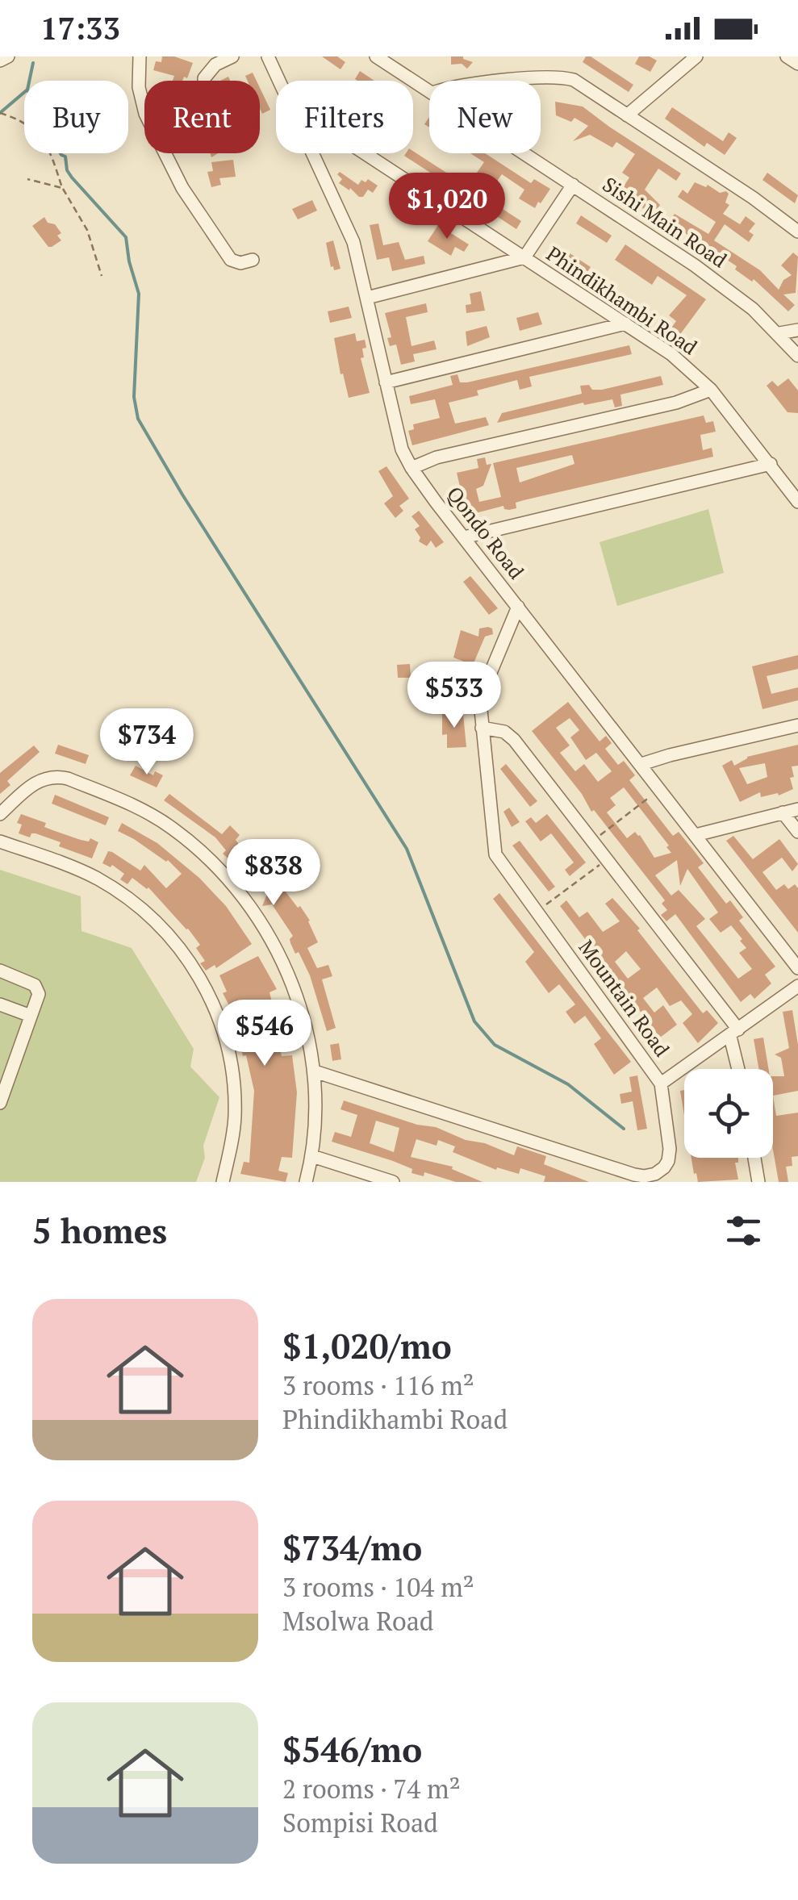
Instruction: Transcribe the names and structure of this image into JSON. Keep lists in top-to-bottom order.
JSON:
{
  "streets": {
    "street": [
      "Sishi Main Road",
      "Phindikhambi Road",
      "Qondo Road",
      "Mountain Road"
    ]
  },
  "crossings": [
    ["Qondo Road", "Mountain Road"]
  ],
  "page": {
    "status": "17:33",
    "chip": [
      "Buy",
      "Rent",
      "Filters",
      "New"
    ],
    "price": [
      "$1,020",
      "$533",
      "$734",
      "$838",
      "$546"
    ],
    "heading": "5 homes",
    "list": [
      {
        "name": "$1,020/mo",
        "note": "3 rooms · 116 m² · Phindikhambi Road"
      },
      {
        "name": "$734/mo",
        "note": "3 rooms · 104 m² · Msolwa Road"
      },
      {
        "name": "$546/mo",
        "note": "2 rooms · 74 m² · Sompisi Road"
      }
    ]
  }
}
